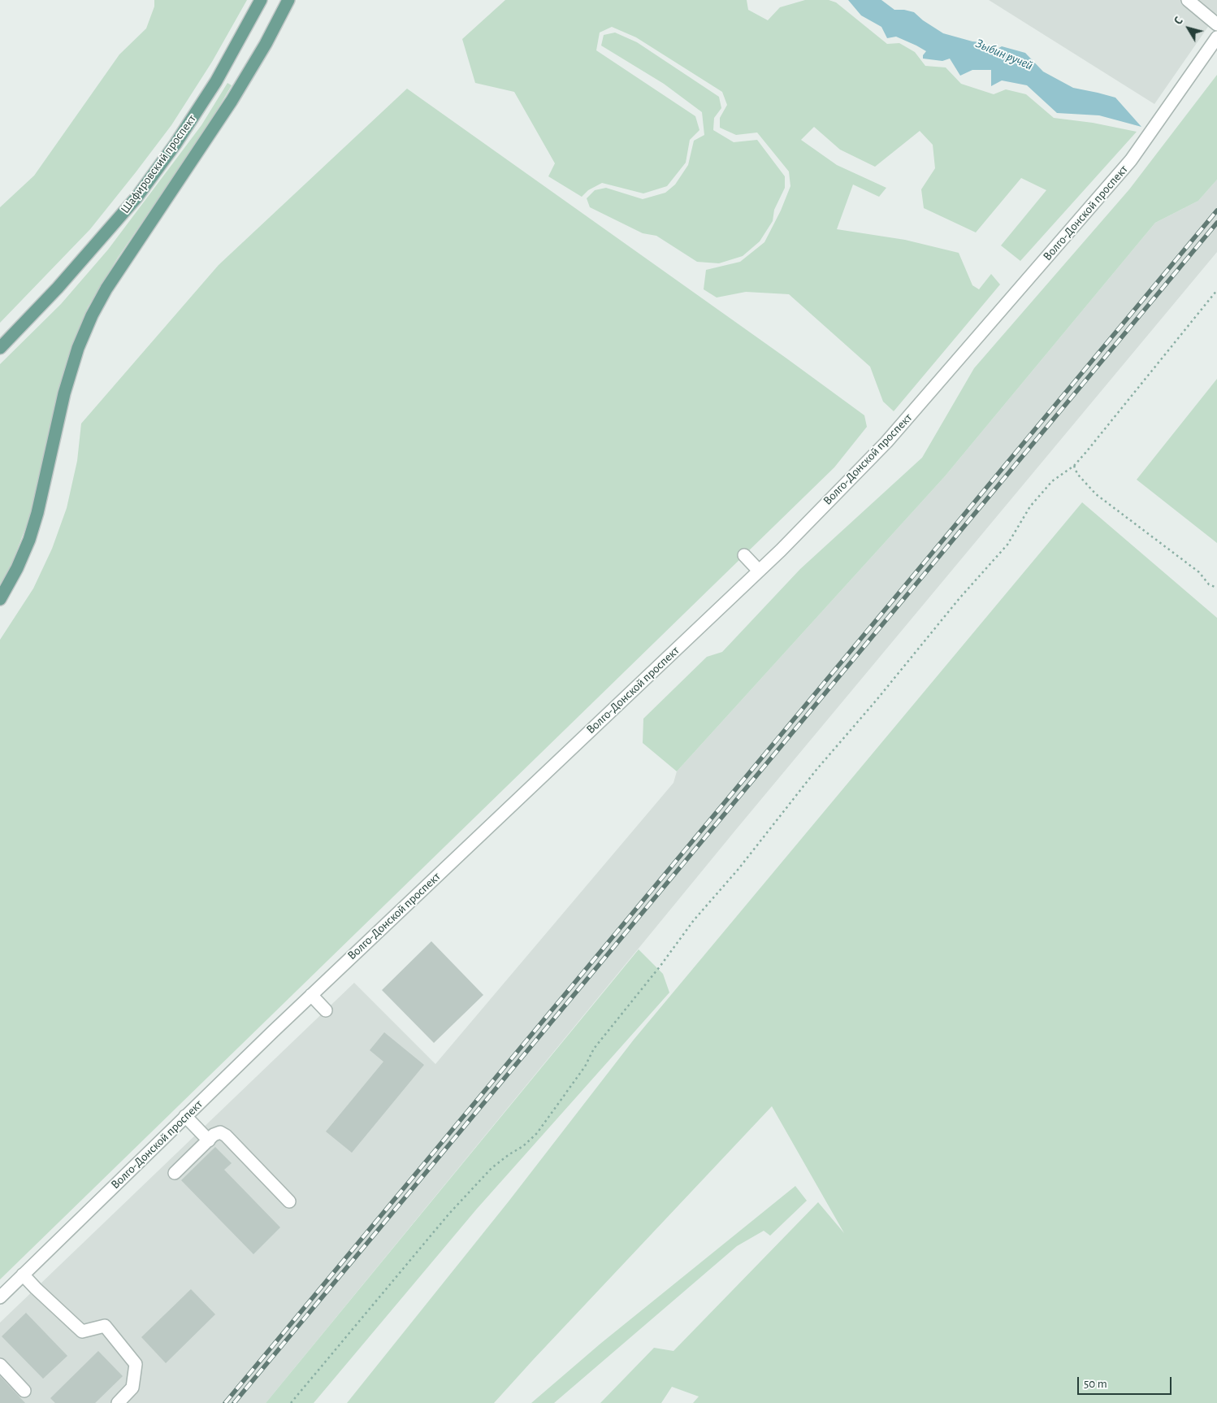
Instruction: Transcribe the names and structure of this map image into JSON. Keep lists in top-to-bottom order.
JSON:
{
  "streets": {
    "main road": ["Шафировский проспект"],
    "street": ["Волго-Донской проспект"]
  },
  "water": ["Зыбин ручей"],
  "scale_bar": "50 m",
  "north": "top left"
}
